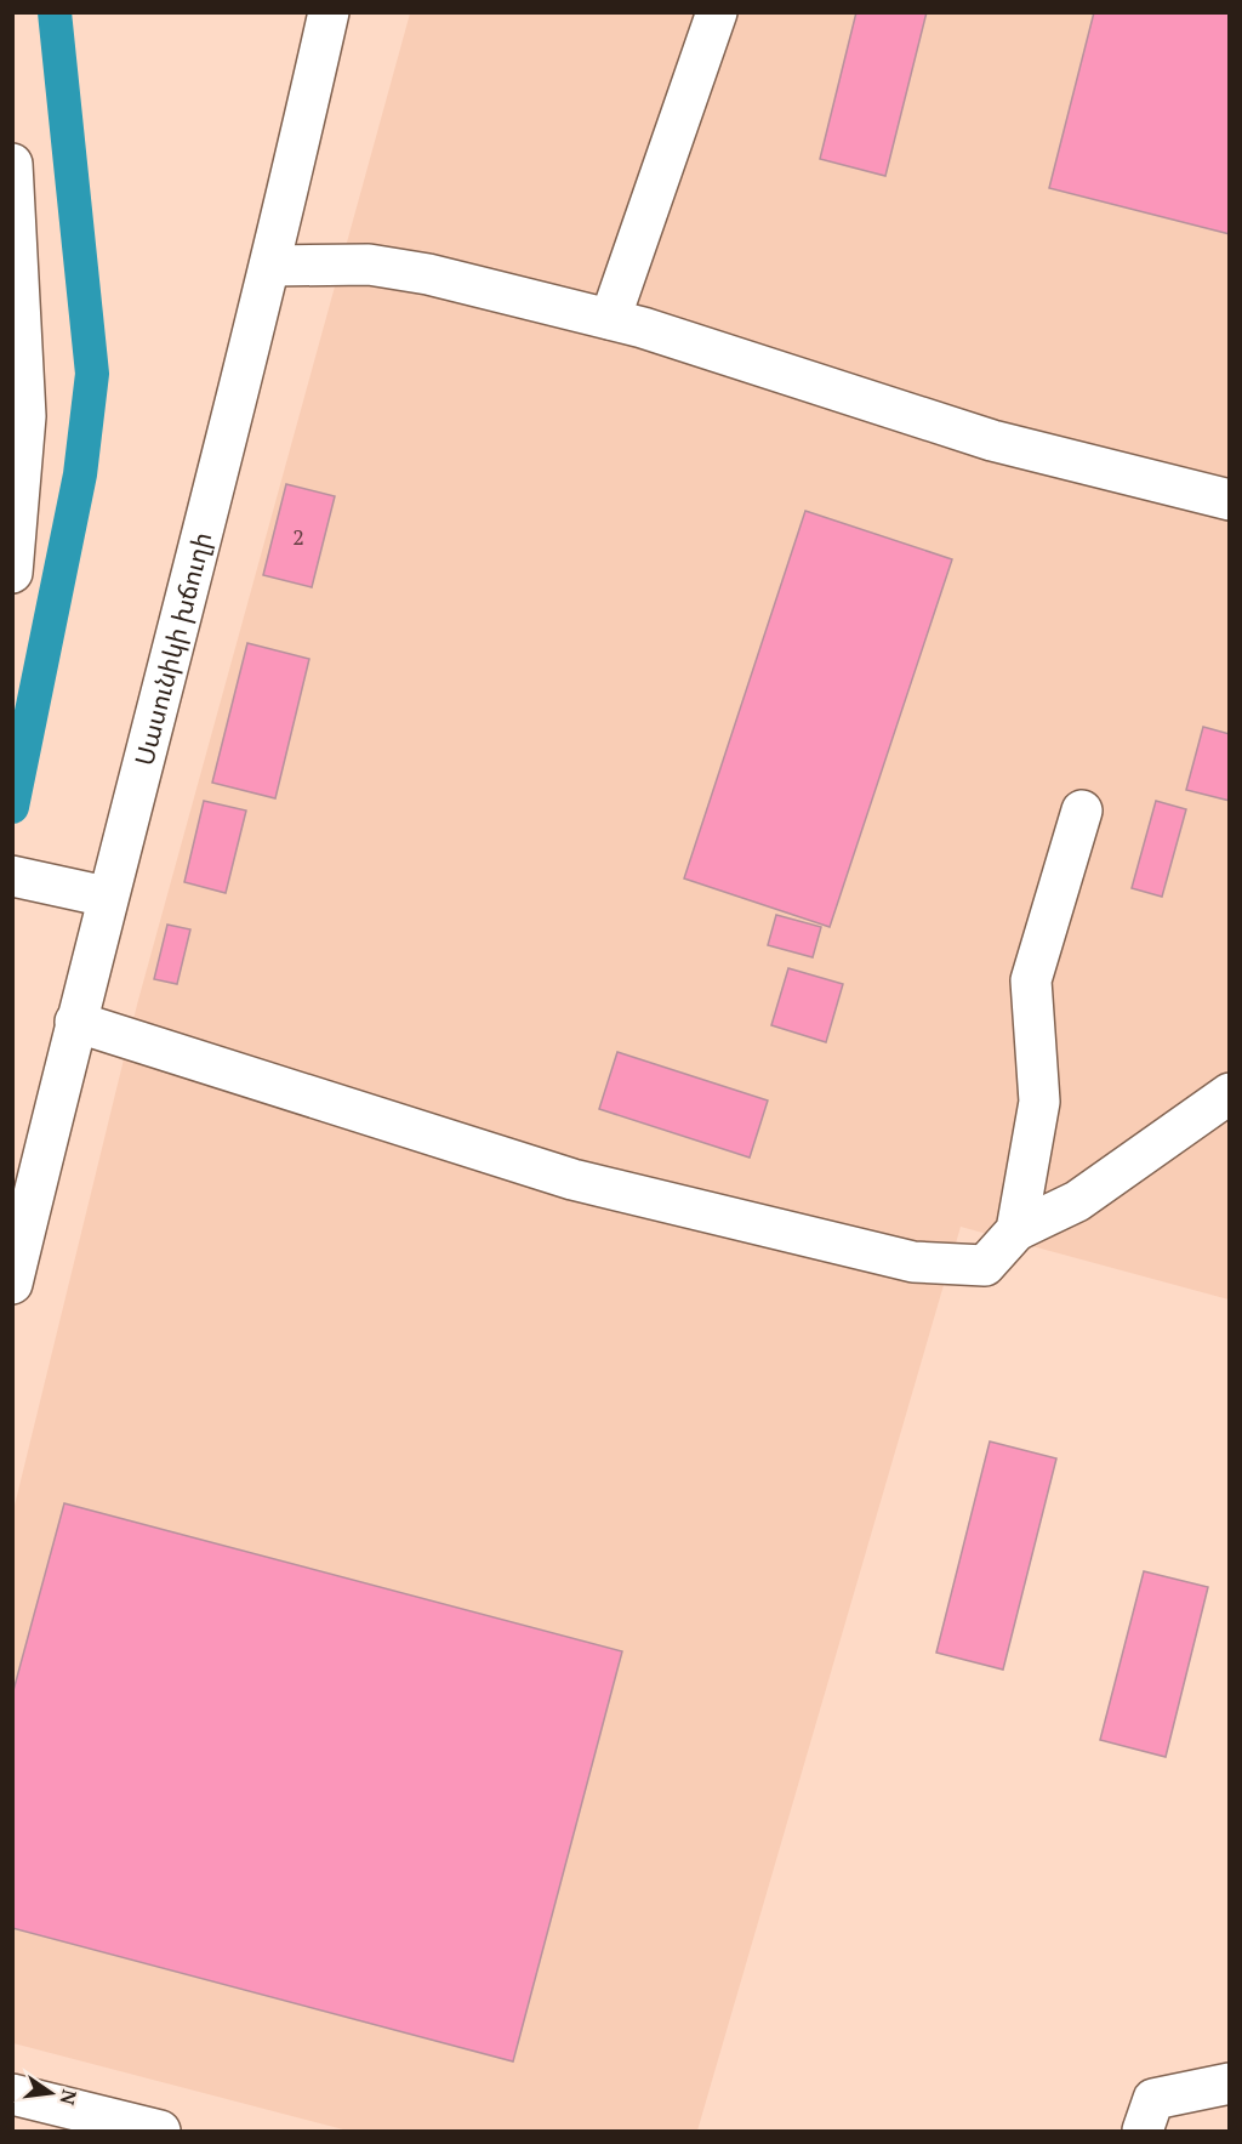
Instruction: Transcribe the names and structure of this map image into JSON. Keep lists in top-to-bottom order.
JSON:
{
  "streets": {
    "street": ["Սասունիկի խճուղի"]
  },
  "house_numbers": ["2"],
  "north": "right"
}
